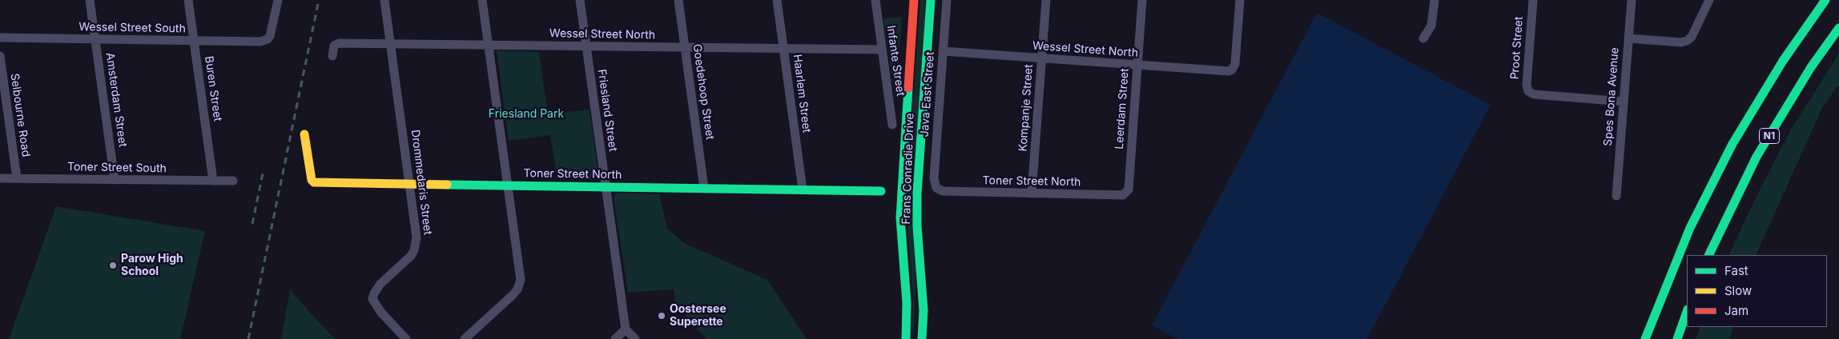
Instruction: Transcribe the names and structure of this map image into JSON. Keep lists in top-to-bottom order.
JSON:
{
  "streets": {
    "main road": ["N1", "Frans Conradie Drive", "Toner Street North"],
    "street": [
      "Wessel Street South",
      "Wessel Street North",
      "Proot Street",
      "Infante Street",
      "Buren Street",
      "Goedehoop Street",
      "Haarlem Street",
      "Java East Street",
      "Spes Bona Avenue",
      "Amsterdam Street",
      "Kompanje Street",
      "Leerdam Street",
      "Friesland Street",
      "Selbourne Road",
      "Toner Street South",
      "Drommedaris Street"
    ]
  },
  "crossings": [
    ["Wessel Street South", "Buren Street"],
    ["Wessel Street South", "Amsterdam Street"],
    ["Wessel Street North", "Infante Street"],
    ["Wessel Street North", "Goedehoop Street"],
    ["Wessel Street North", "Haarlem Street"],
    ["Wessel Street North", "Java East Street"],
    ["Wessel Street North", "Kompanje Street"],
    ["Wessel Street North", "Leerdam Street"],
    ["Wessel Street North", "Friesland Street"],
    ["Wessel Street North", "Drommedaris Street"],
    ["Proot Street", "Spes Bona Avenue"],
    ["Buren Street", "Toner Street South"],
    ["Goedehoop Street", "Toner Street North"],
    ["Haarlem Street", "Toner Street North"],
    ["Java East Street", "Toner Street North"],
    ["Amsterdam Street", "Toner Street South"],
    ["Kompanje Street", "Toner Street North"],
    ["Leerdam Street", "Toner Street North"],
    ["Friesland Street", "Toner Street North"],
    ["Selbourne Road", "Toner Street South"],
    ["Toner Street North", "Drommedaris Street"]
  ],
  "parks": ["Friesland Park"],
  "places": ["Parow High School", "Oostersee Superette"],
  "legend": ["Fast", "Slow", "Jam"]
}
